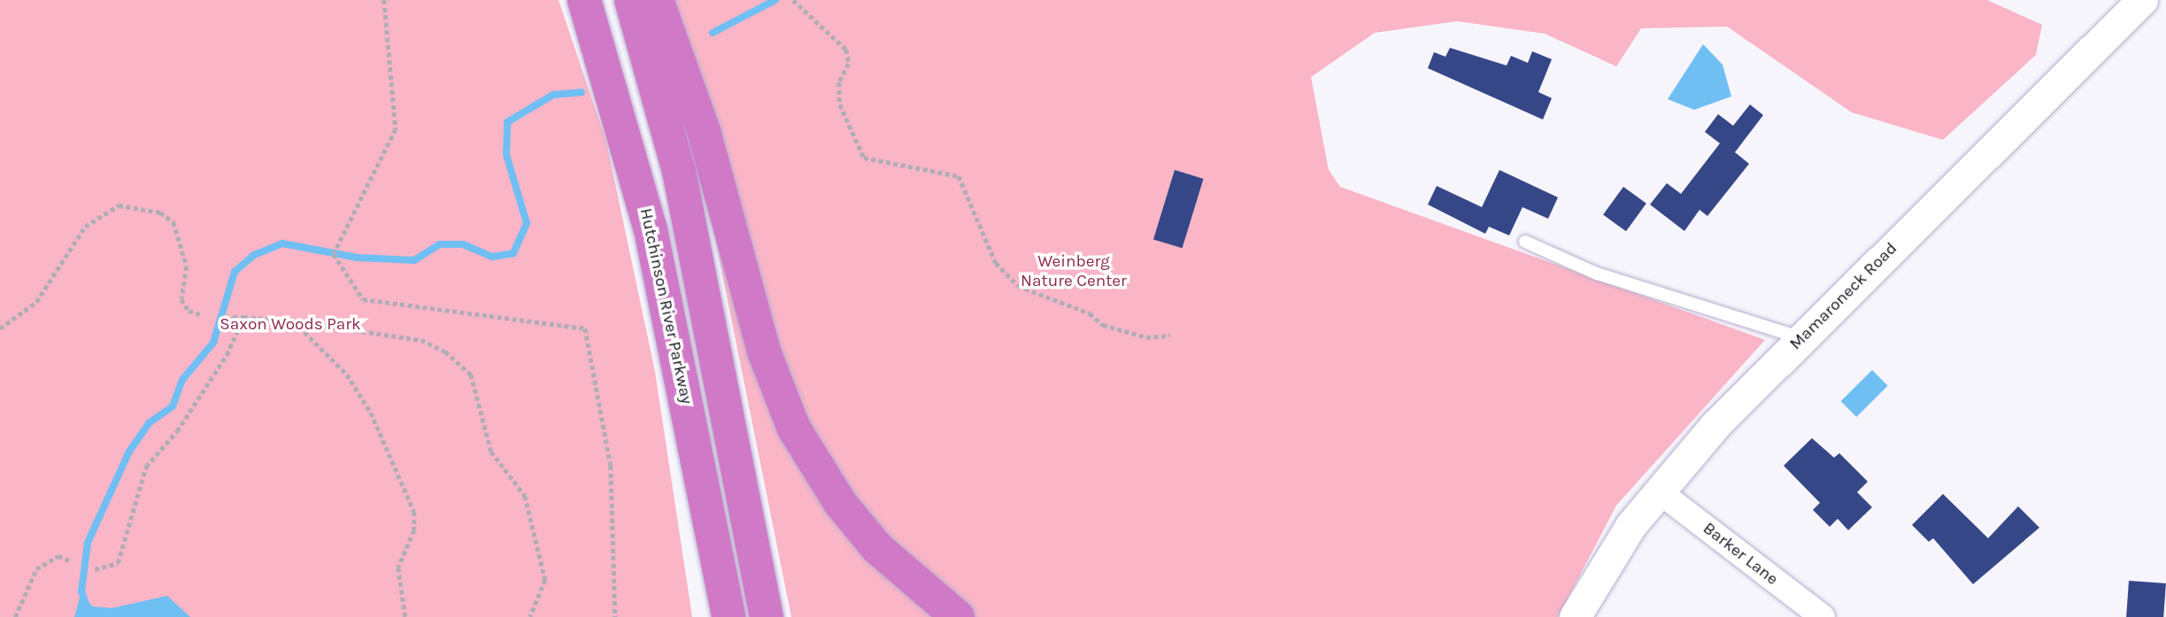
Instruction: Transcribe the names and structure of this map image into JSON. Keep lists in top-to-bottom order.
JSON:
{
  "streets": {
    "highway": ["Hutchinson River Parkway"],
    "street": ["Mamaroneck Road", "Barker Lane"]
  },
  "crossings": [
    ["Mamaroneck Road", "Barker Lane"]
  ],
  "parks": ["Weinberg Nature Center", "Saxon Woods Park"]
}
